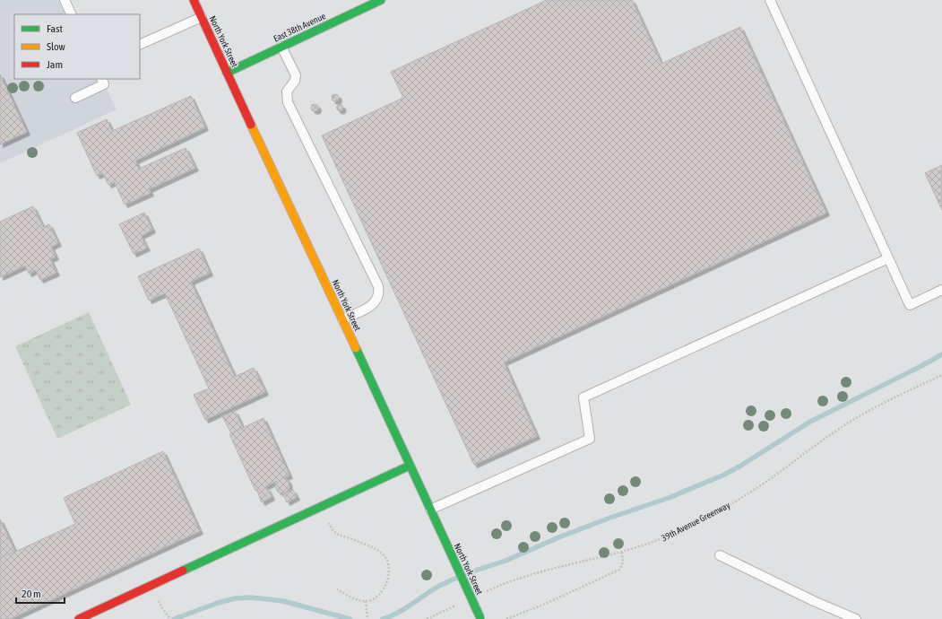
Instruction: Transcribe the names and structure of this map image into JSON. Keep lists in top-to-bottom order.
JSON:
{
  "streets": {
    "main road": ["East 38th Avenue", "North York Street"],
    "path": ["39th Avenue Greenway"]
  },
  "crossings": [
    ["East 38th Avenue", "North York Street"]
  ],
  "legend": ["Fast", "Slow", "Jam"],
  "scale_bar": "20 m"
}
